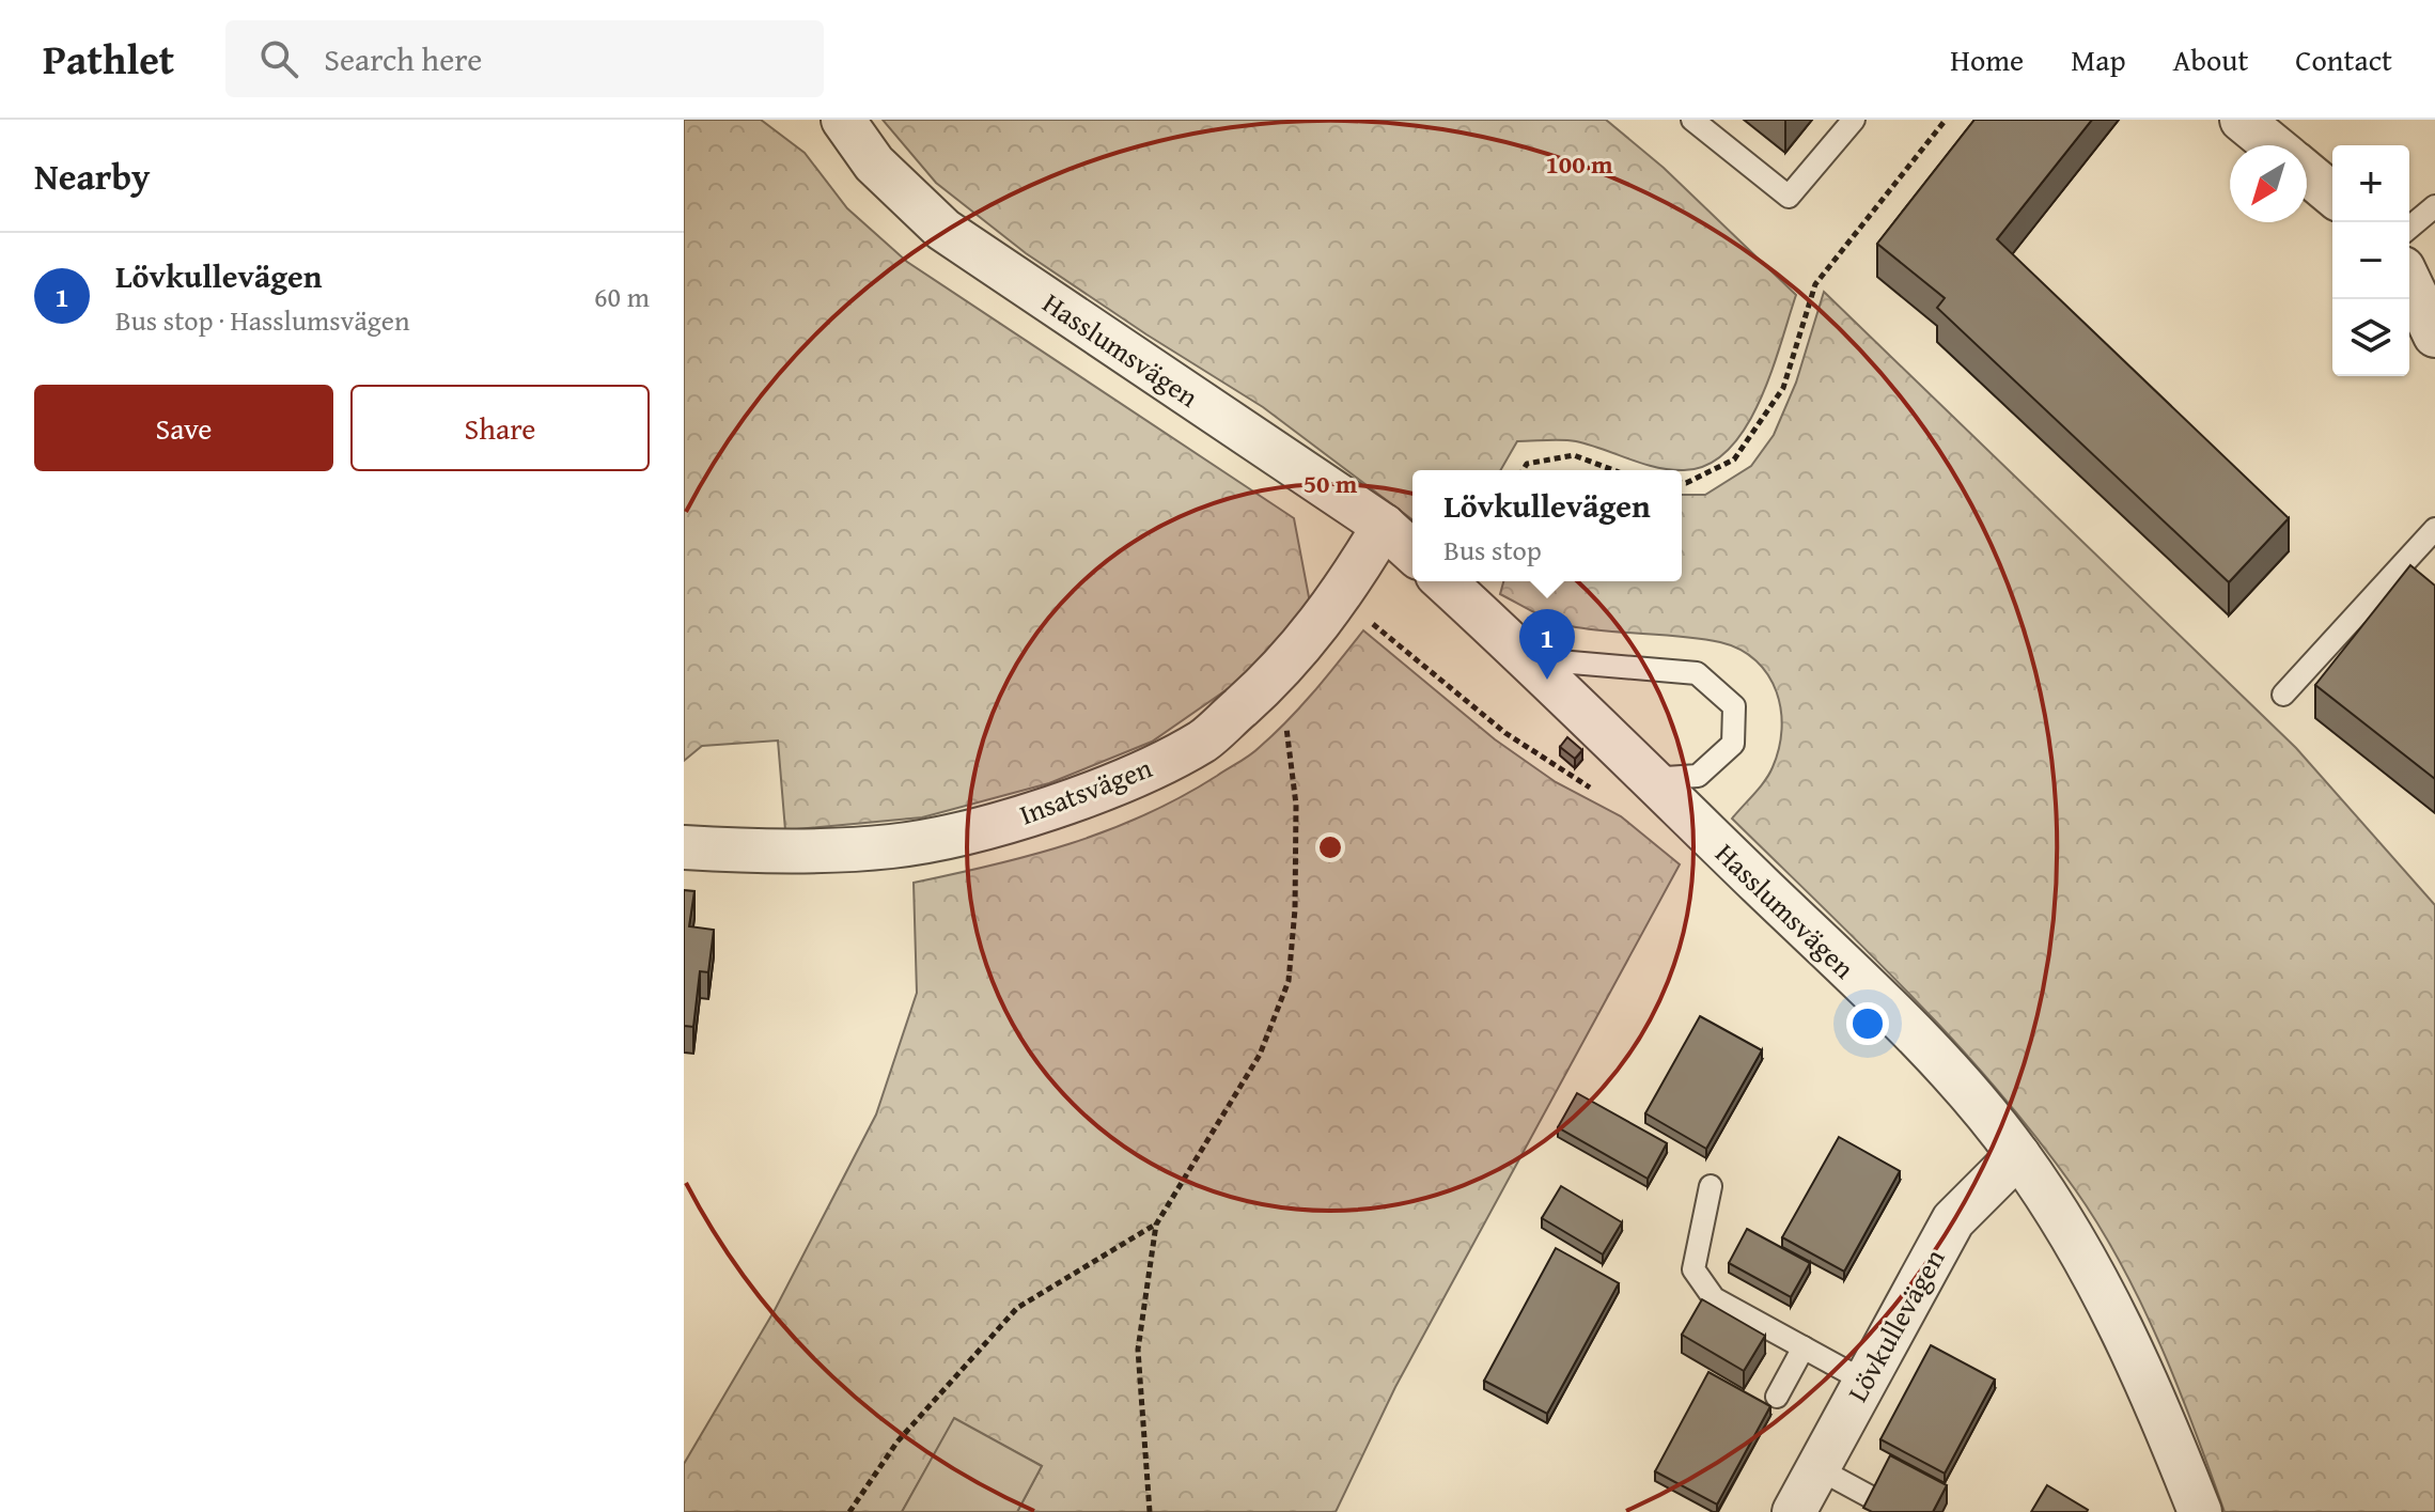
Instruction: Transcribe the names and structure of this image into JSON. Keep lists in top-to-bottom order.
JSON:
{
  "streets": {
    "street": ["Hasslumsvägen", "Insatsvägen", "Lövkullevägen"]
  },
  "crossings": [
    ["Hasslumsvägen", "Insatsvägen"],
    ["Hasslumsvägen", "Lövkullevägen"]
  ],
  "north": "bottom left",
  "page": {
    "header": "Pathlet",
    "search": "Search here",
    "nav": [
      "Home",
      "Map",
      "About",
      "Contact"
    ],
    "heading": "Nearby",
    "map_buttons": ["+", "−"],
    "list": [
      {
        "mark": "1",
        "name": "Lövkullevägen",
        "note": "Bus stop · Hasslumsvägen",
        "value": "60 m"
      }
    ],
    "buttons": ["Save", "Share"],
    "popup": ["Lövkullevägen", "Bus stop"],
    "pins": "1"
  },
  "rings": ["100 m", "50 m"]
}
